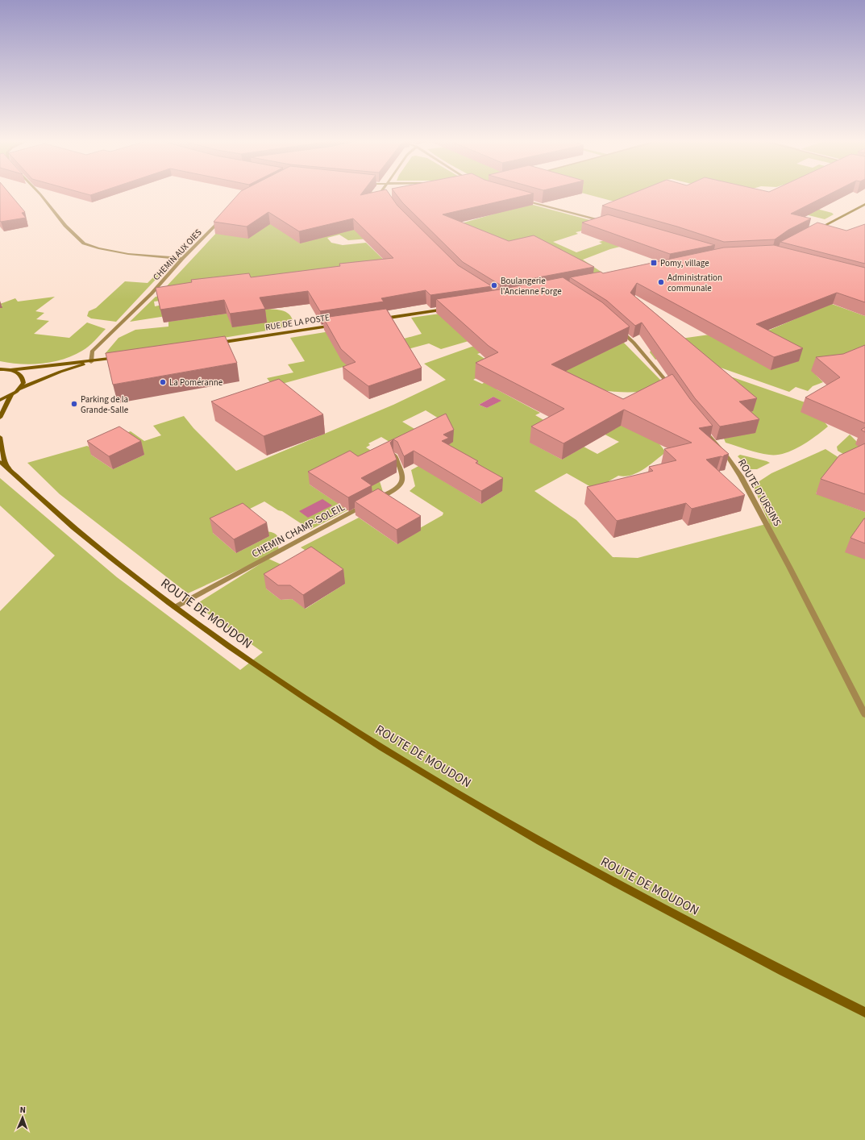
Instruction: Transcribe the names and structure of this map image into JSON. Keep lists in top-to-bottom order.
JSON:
{
  "streets": {
    "main road": ["RUE DE LA POSTE", "ROUTE DE MOUDON"],
    "street": ["CHEMIN AUX OIES", "ROUTE D'URSINS", "CHEMIN CHAMP-SOLEIL"]
  },
  "crossings": [
    ["CHEMIN CHAMP-SOLEIL", "ROUTE DE MOUDON"]
  ],
  "places": {
    "transit": ["Pomy, village"],
    "other": [
      "Administration communale",
      "Boulangerie l'Ancienne Forge",
      "La Poméranne",
      "Parking de la Grande-Salle"
    ]
  },
  "north": "top"
}
